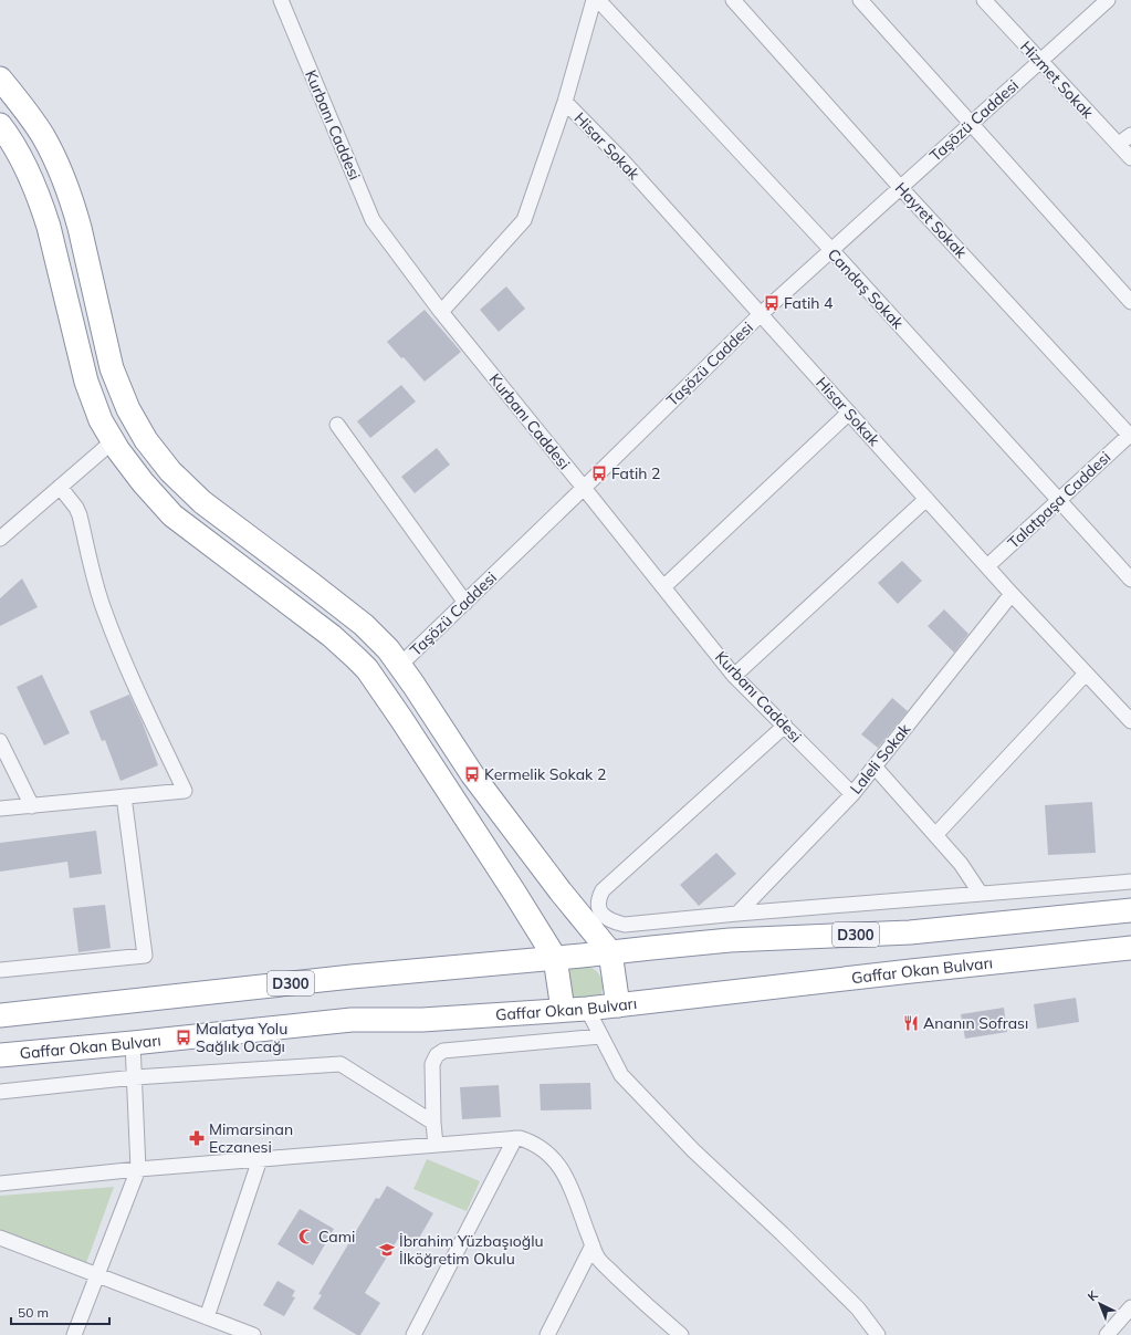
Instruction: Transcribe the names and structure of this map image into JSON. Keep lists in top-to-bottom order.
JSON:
{
  "streets": {
    "highway": ["D300", "Gaffar Okan Bulvarı"],
    "street": [
      "Hizmet Sokak",
      "Taşözü Caddesi",
      "Kurbanı Caddesi",
      "Hisar Sokak",
      "Hayret Sokak",
      "Candaş Sokak",
      "Talatpaşa Caddesi",
      "Laleli Sokak"
    ]
  },
  "crossings": [
    ["Hizmet Sokak", "Taşözü Caddesi"],
    ["Taşözü Caddesi", "Kurbanı Caddesi"],
    ["Taşözü Caddesi", "Hisar Sokak"],
    ["Taşözü Caddesi", "Hayret Sokak"],
    ["Taşözü Caddesi", "Candaş Sokak"],
    ["Kurbanı Caddesi", "Laleli Sokak"],
    ["Hisar Sokak", "Talatpaşa Caddesi"],
    ["Hisar Sokak", "Laleli Sokak"],
    ["Hayret Sokak", "Talatpaşa Caddesi"],
    ["Candaş Sokak", "Talatpaşa Caddesi"]
  ],
  "places": {
    "bus stop": [
      "Fatih 4",
      "Fatih 2",
      "Kermelik Sokak 2",
      "Malatya Yolu Sağlık Ocağı"
    ],
    "restaurant": ["Ananın Sofrası"],
    "pharmacy": ["Mimarsinan Eczanesi"],
    "mosque": ["Cami"],
    "school or university": ["İbrahim Yüzbaşıoğlu İlköğretim Okulu"]
  },
  "scale_bar": "50 m",
  "north": "top left"
}
